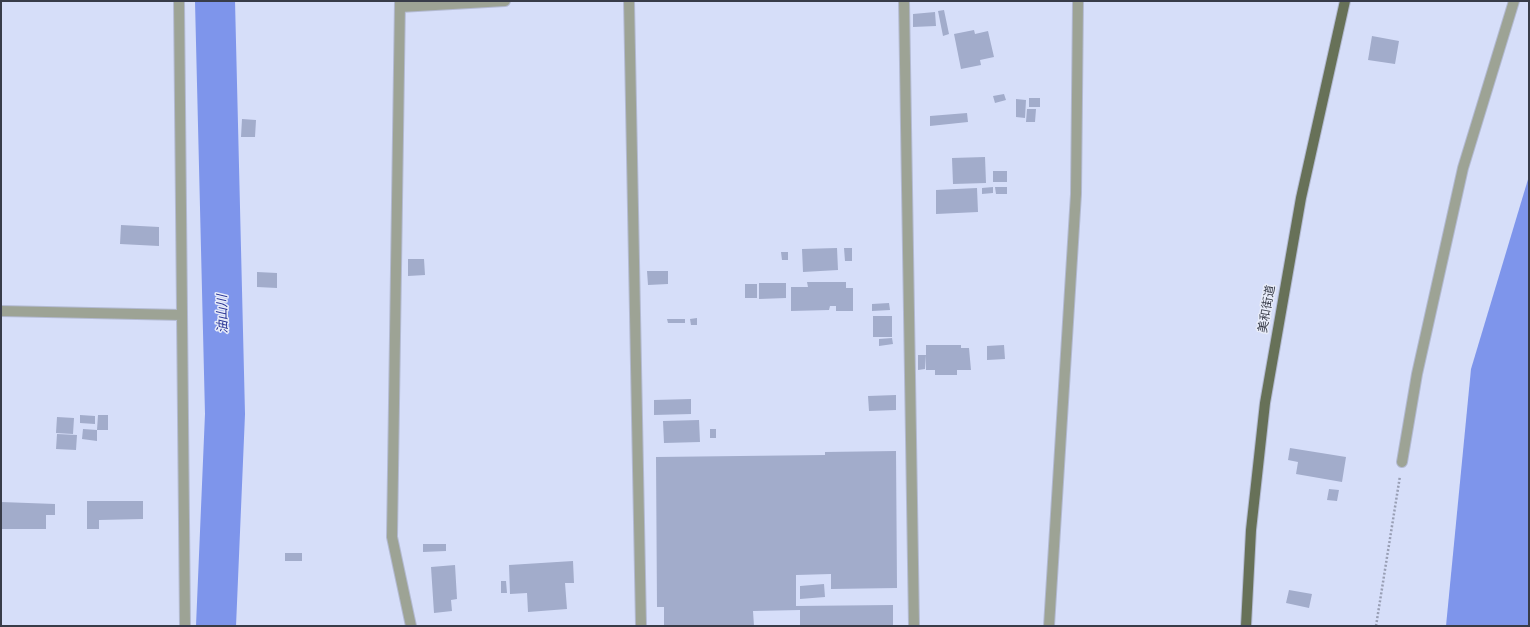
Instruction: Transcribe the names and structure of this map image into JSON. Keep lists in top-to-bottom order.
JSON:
{
  "streets": {
    "main road": ["美和街道"]
  },
  "water": ["油山川"]
}
